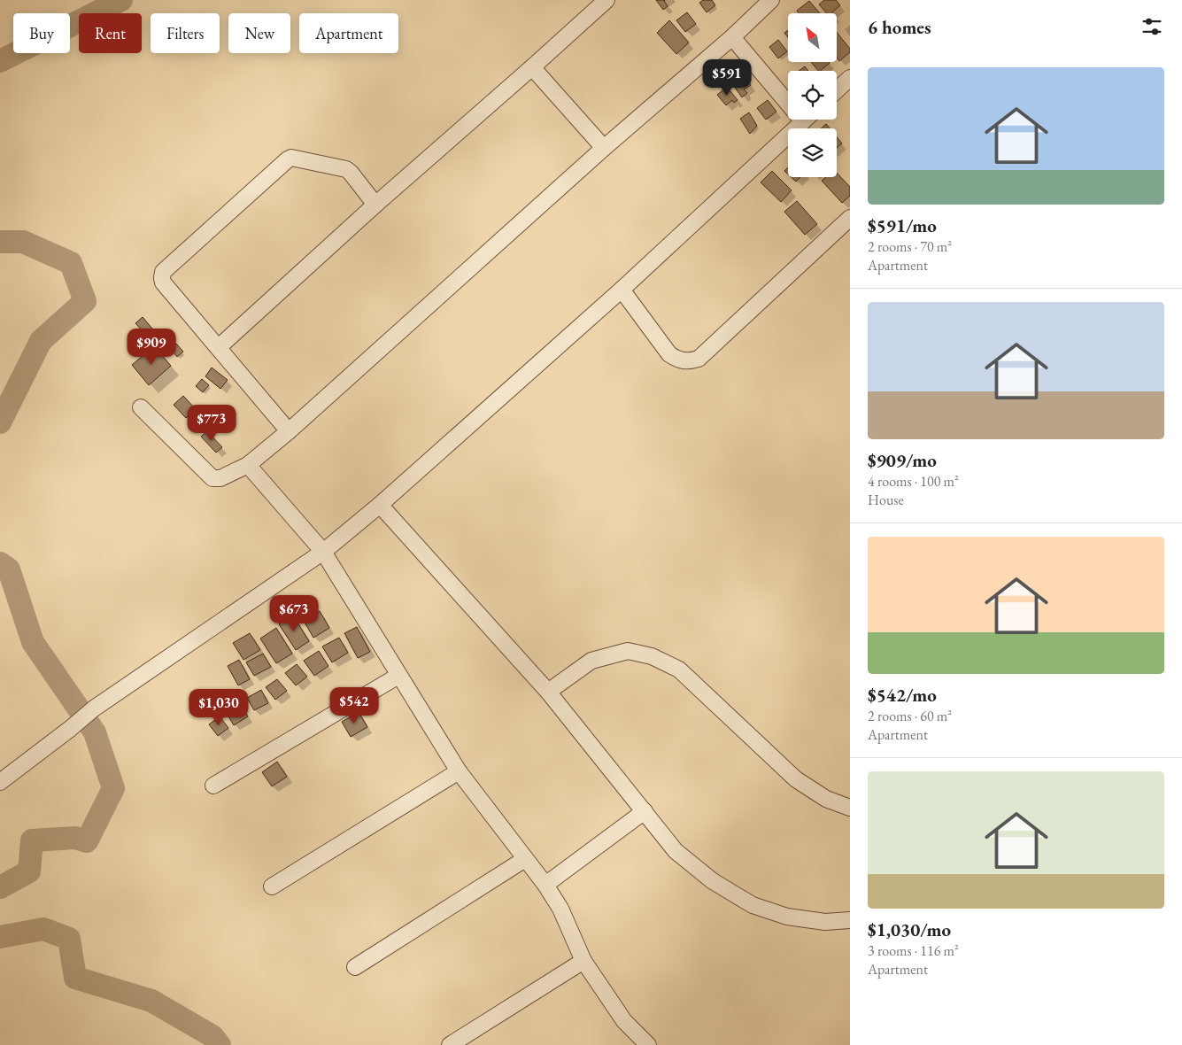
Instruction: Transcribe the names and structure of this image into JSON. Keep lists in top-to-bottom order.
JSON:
{
  "north": "top left",
  "page": {
    "heading": "6 homes",
    "chip": [
      "Buy",
      "Rent",
      "Filters",
      "New",
      "Apartment"
    ],
    "list": [
      {
        "name": "$591/mo",
        "note": "2 rooms · 70 m² · Apartment"
      },
      {
        "name": "$909/mo",
        "note": "4 rooms · 100 m² · House"
      },
      {
        "name": "$542/mo",
        "note": "2 rooms · 60 m² · Apartment"
      },
      {
        "name": "$1,030/mo",
        "note": "3 rooms · 116 m² · Apartment"
      }
    ],
    "price": [
      "$591",
      "$909",
      "$773",
      "$673",
      "$542",
      "$1,030"
    ]
  }
}
